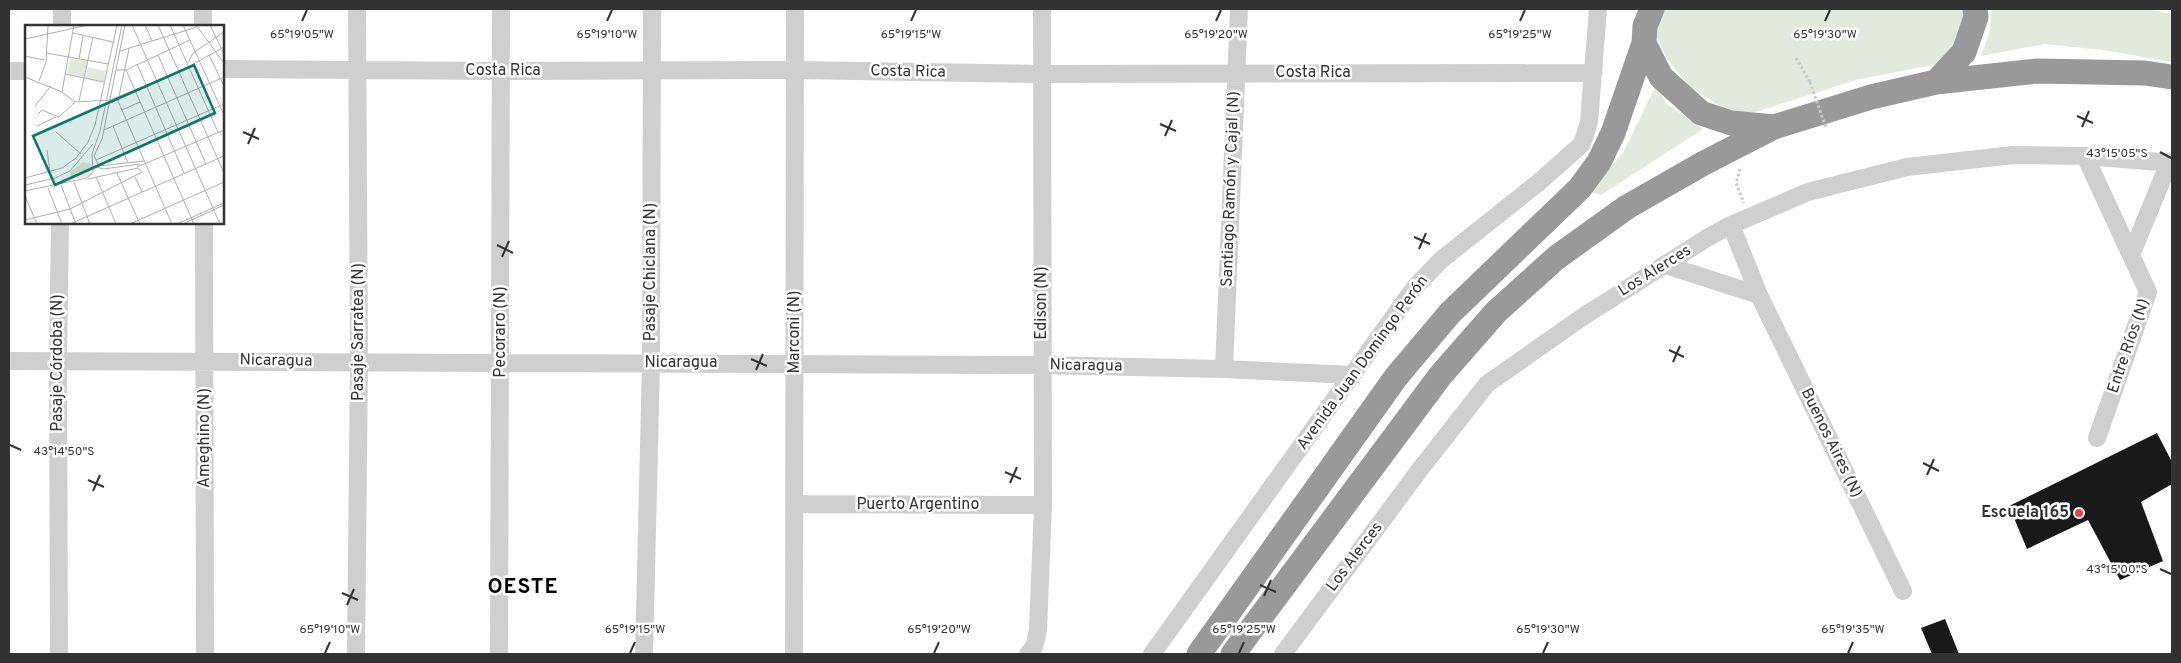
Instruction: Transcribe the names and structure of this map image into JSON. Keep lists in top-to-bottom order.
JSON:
{
  "streets": {
    "street": [
      "Costa Rica",
      "Santiago Ramón y Cajal (N)",
      "Los Alerces",
      "Pasaje Chiclana (N)",
      "Edison (N)",
      "Pasaje Sarratea (N)",
      "Pecoraro (N)",
      "Marconi (N)",
      "Entre Ríos (N)",
      "Nicaragua",
      "Pasaje Córdoba (N)",
      "Avenida Juan Domingo Perón",
      "Ameghino (N)",
      "Buenos Aires (N)",
      "Puerto Argentino"
    ]
  },
  "crossings": [
    ["Costa Rica", "Santiago Ramón y Cajal (N)"],
    ["Costa Rica", "Pasaje Chiclana (N)"],
    ["Costa Rica", "Edison (N)"],
    ["Costa Rica", "Pasaje Sarratea (N)"],
    ["Costa Rica", "Pecoraro (N)"],
    ["Costa Rica", "Marconi (N)"],
    ["Costa Rica", "Avenida Juan Domingo Perón"],
    ["Santiago Ramón y Cajal (N)", "Nicaragua"],
    ["Los Alerces", "Entre Ríos (N)"],
    ["Los Alerces", "Buenos Aires (N)"],
    ["Pasaje Chiclana (N)", "Nicaragua"],
    ["Edison (N)", "Nicaragua"],
    ["Edison (N)", "Puerto Argentino"],
    ["Pasaje Sarratea (N)", "Nicaragua"],
    ["Pecoraro (N)", "Nicaragua"],
    ["Marconi (N)", "Nicaragua"],
    ["Marconi (N)", "Puerto Argentino"],
    ["Nicaragua", "Pasaje Córdoba (N)"],
    ["Nicaragua", "Avenida Juan Domingo Perón"],
    ["Nicaragua", "Ameghino (N)"]
  ],
  "districts": ["OESTE"],
  "places": ["Escuela 165"],
  "coordinates": [
    "65°19'05\"W",
    "65°19'10\"W",
    "65°19'15\"W",
    "65°19'20\"W",
    "65°19'25\"W",
    "65°19'30\"W",
    "43°15'05\"S",
    "43°14'50\"S",
    "43°15'00\"S",
    "65°19'35\"W"
  ]
}
